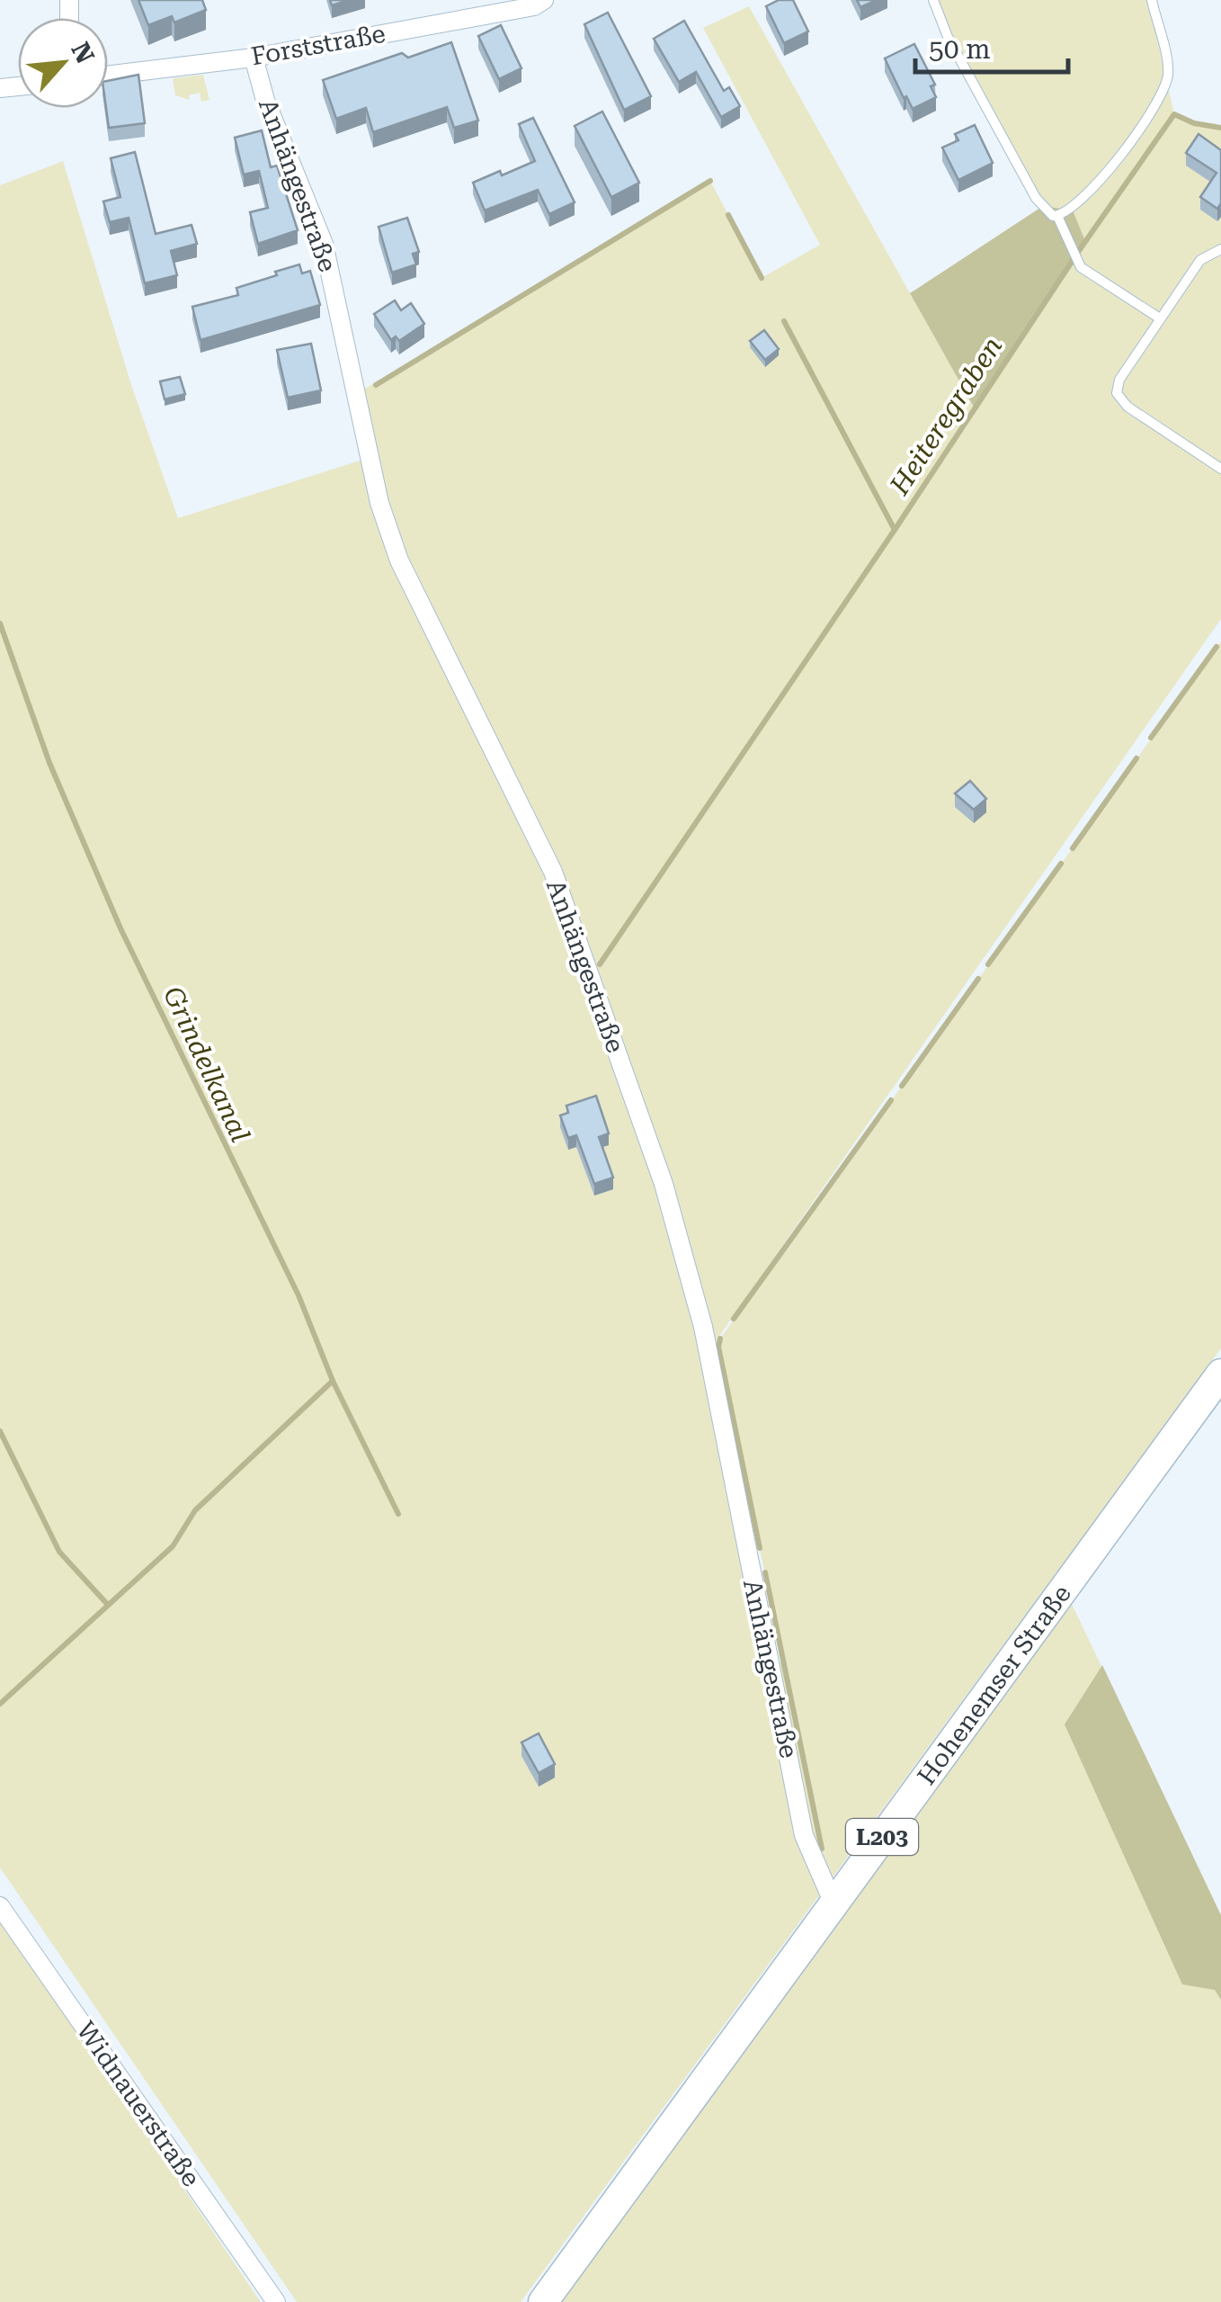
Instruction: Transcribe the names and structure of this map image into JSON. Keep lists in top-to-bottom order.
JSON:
{
  "streets": {
    "main road": ["Hohenemser Straße", "L203"],
    "street": ["Forststraße", "Anhängestraße", "Widnauerstraße"]
  },
  "crossings": [
    ["Forststraße", "Anhängestraße"],
    ["Anhängestraße", "Hohenemser Straße"]
  ],
  "water": ["Heiteregraben", "Grindelkanal"],
  "scale_bar": "50 m",
  "north": "top right"
}
